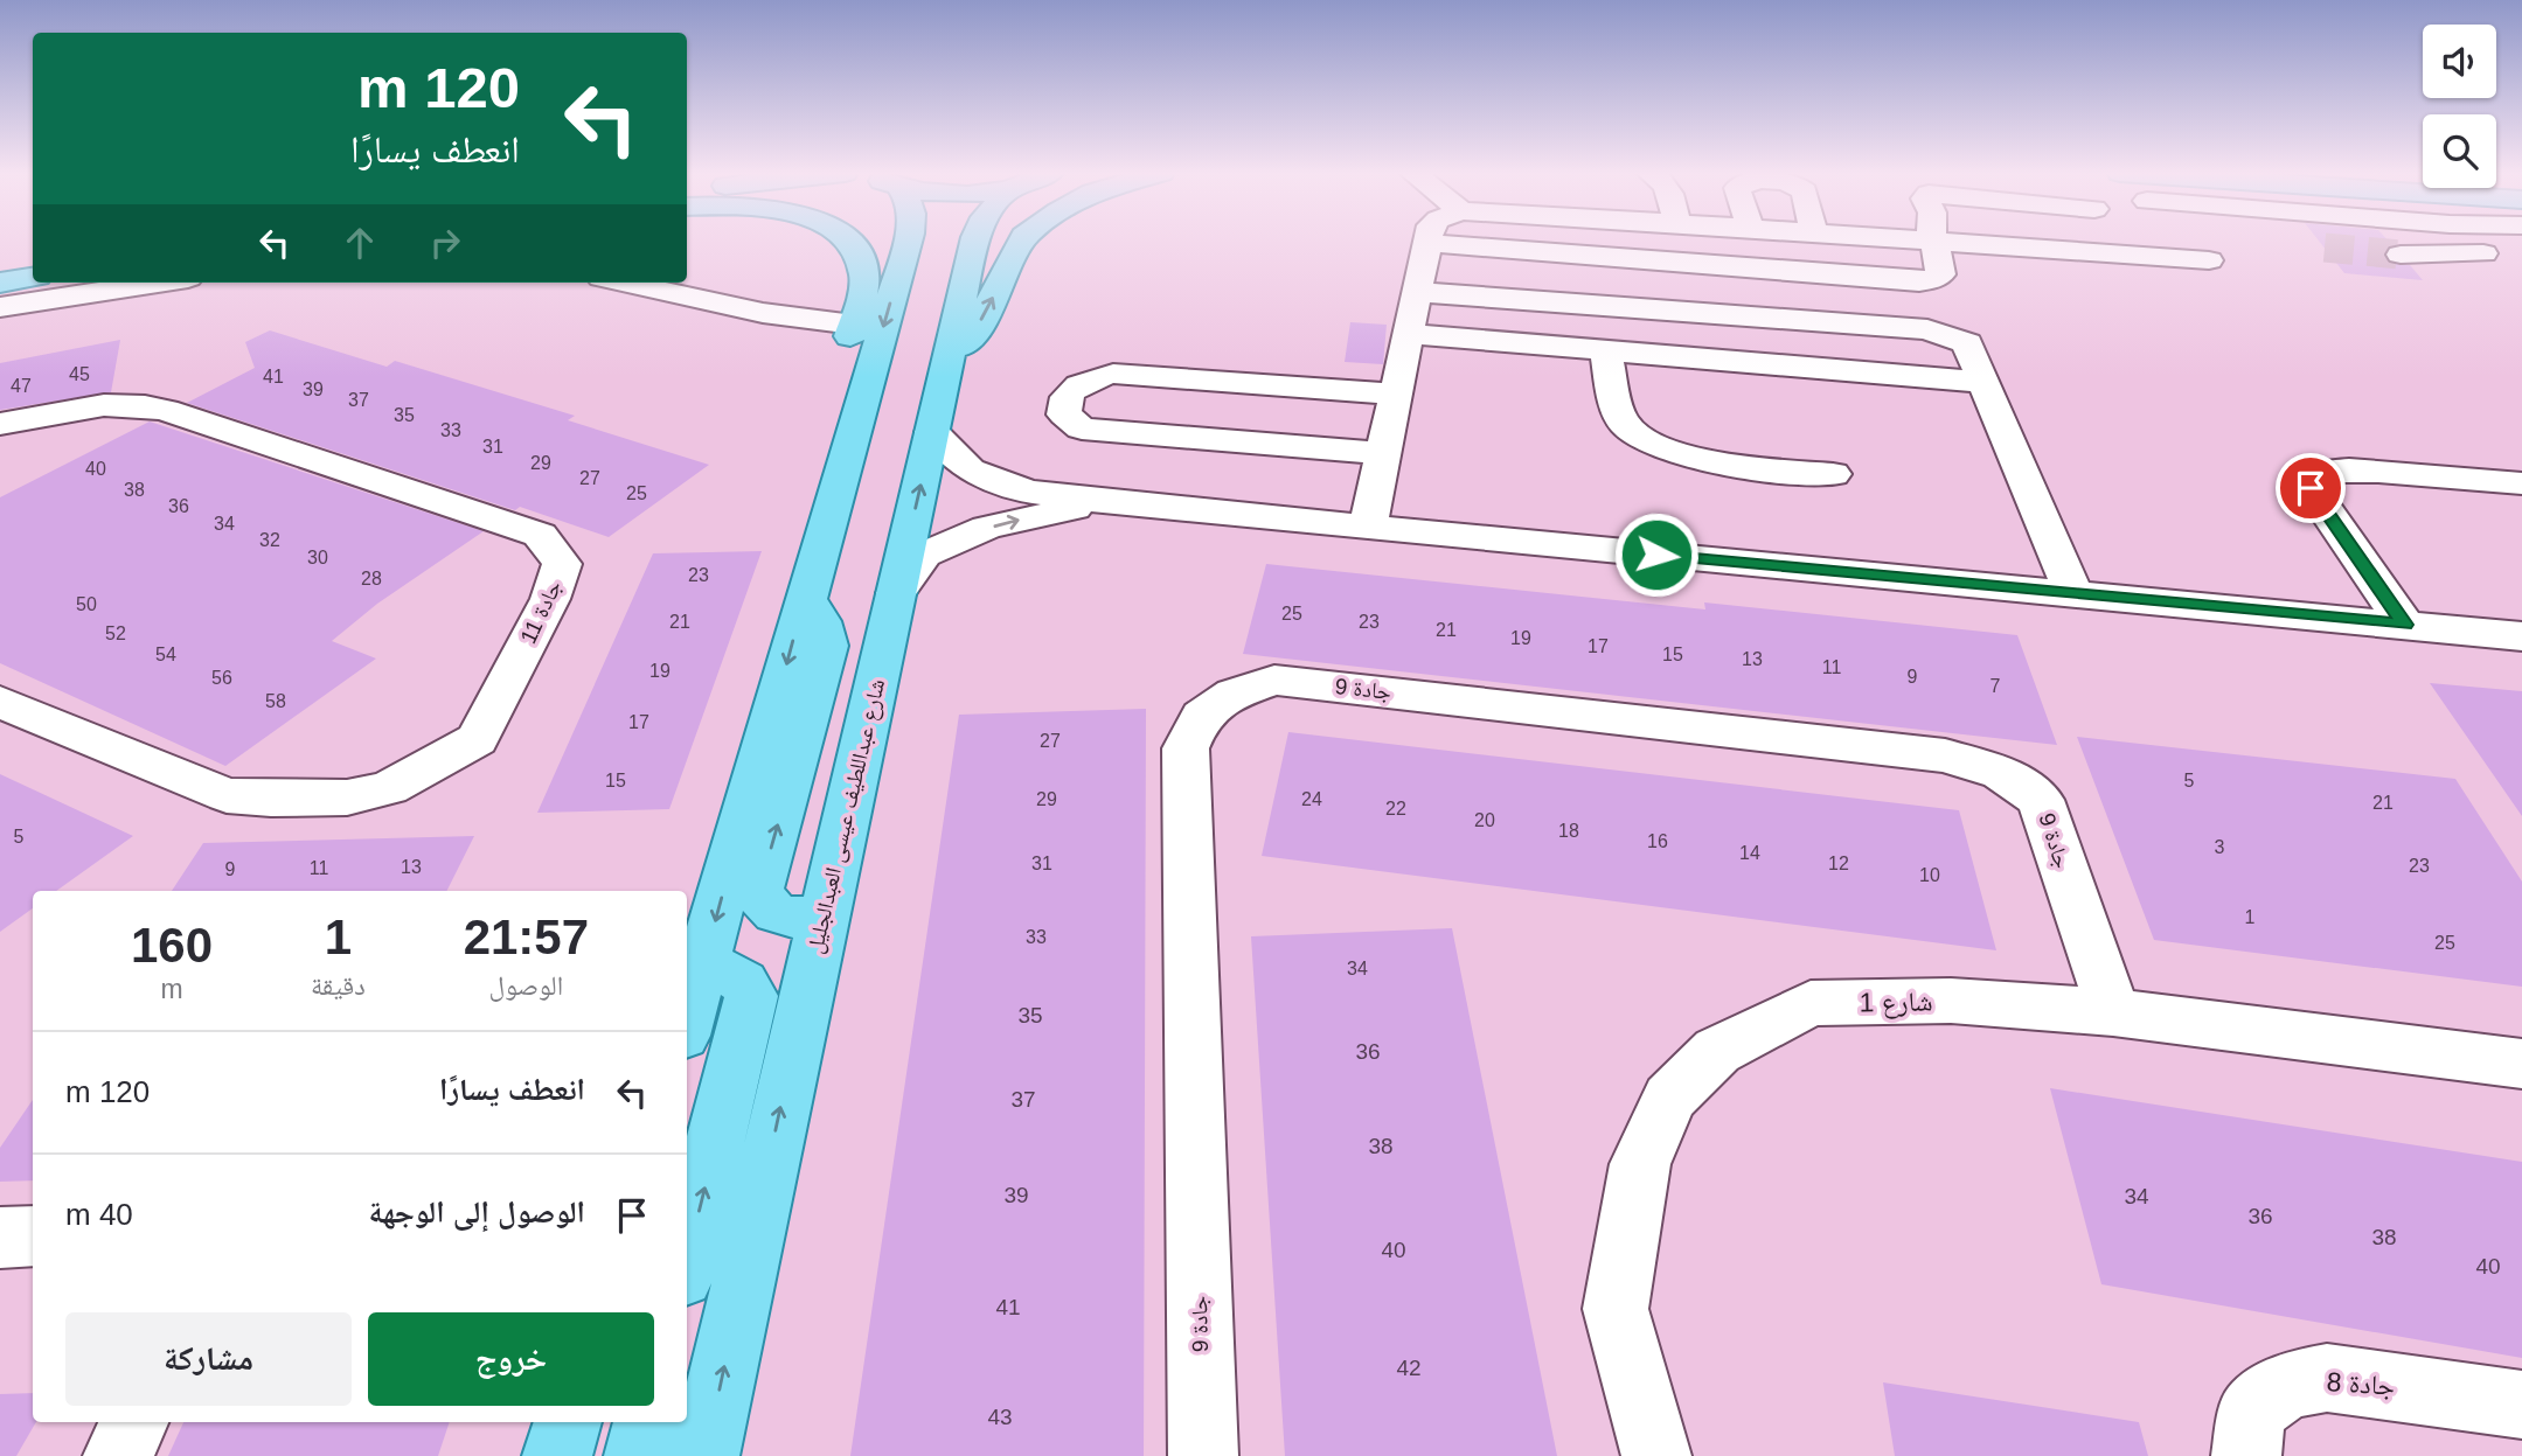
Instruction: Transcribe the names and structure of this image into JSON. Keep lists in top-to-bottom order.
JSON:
{
  "streets": {
    "main road": ["شارع عبداللطيف عيسى العبدالجليل"],
    "street": [
      "جادة 11",
      "جادة 9",
      "شارع 1",
      "جادة 8"
    ]
  },
  "crossings": [
    ["جادة 9", "شارع 1"]
  ],
  "house_numbers": [
    "45",
    "41",
    "47",
    "39",
    "37",
    "35",
    "33",
    "31",
    "29",
    "40",
    "27",
    "38",
    "25",
    "36",
    "34",
    "32",
    "30",
    "23",
    "28",
    "50",
    "25",
    "21",
    "23",
    "21",
    "52",
    "19",
    "17",
    "54",
    "15",
    "13",
    "11",
    "19",
    "9",
    "56",
    "7",
    "58",
    "17",
    "27",
    "15",
    "5",
    "29",
    "24",
    "21",
    "22",
    "20",
    "18",
    "5",
    "16",
    "3",
    "14",
    "31",
    "12",
    "23",
    "13",
    "11",
    "9",
    "10",
    "1",
    "33",
    "25",
    "34",
    "35",
    "36",
    "37",
    "38",
    "39",
    "34",
    "36",
    "38",
    "40",
    "40",
    "41",
    "42",
    "43"
  ],
  "page": {
    "turn": ["120 m", "انعطف يسارًا"],
    "eta": [
      "21:57",
      "الوصول",
      "1",
      "دقيقة",
      "160",
      "m"
    ],
    "list": [
      {
        "name": "انعطف يسارًا",
        "value": "120 m"
      },
      {
        "name": "الوصول إلى الوجهة",
        "value": "40 m"
      }
    ],
    "buttons": ["خروج", "مشاركة"]
  }
}
